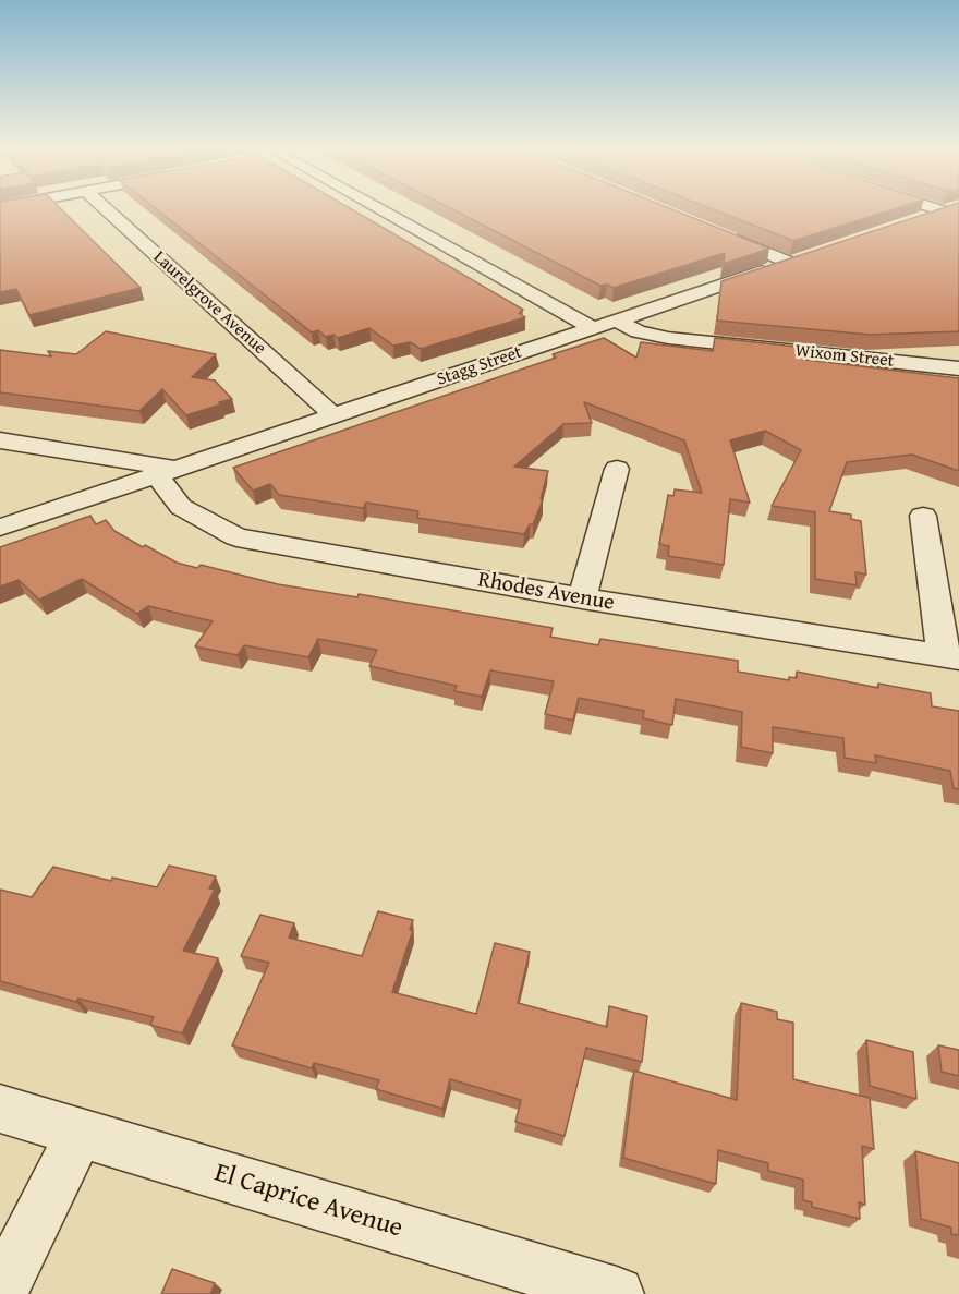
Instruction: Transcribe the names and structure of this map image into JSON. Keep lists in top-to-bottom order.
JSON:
{
  "streets": {
    "street": [
      "Laurelgrove Avenue",
      "Wixom Street",
      "Stagg Street",
      "Rhodes Avenue",
      "El Caprice Avenue"
    ]
  },
  "crossings": [
    ["Laurelgrove Avenue", "Stagg Street"],
    ["Wixom Street", "Stagg Street"],
    ["Stagg Street", "Rhodes Avenue"]
  ]
}
